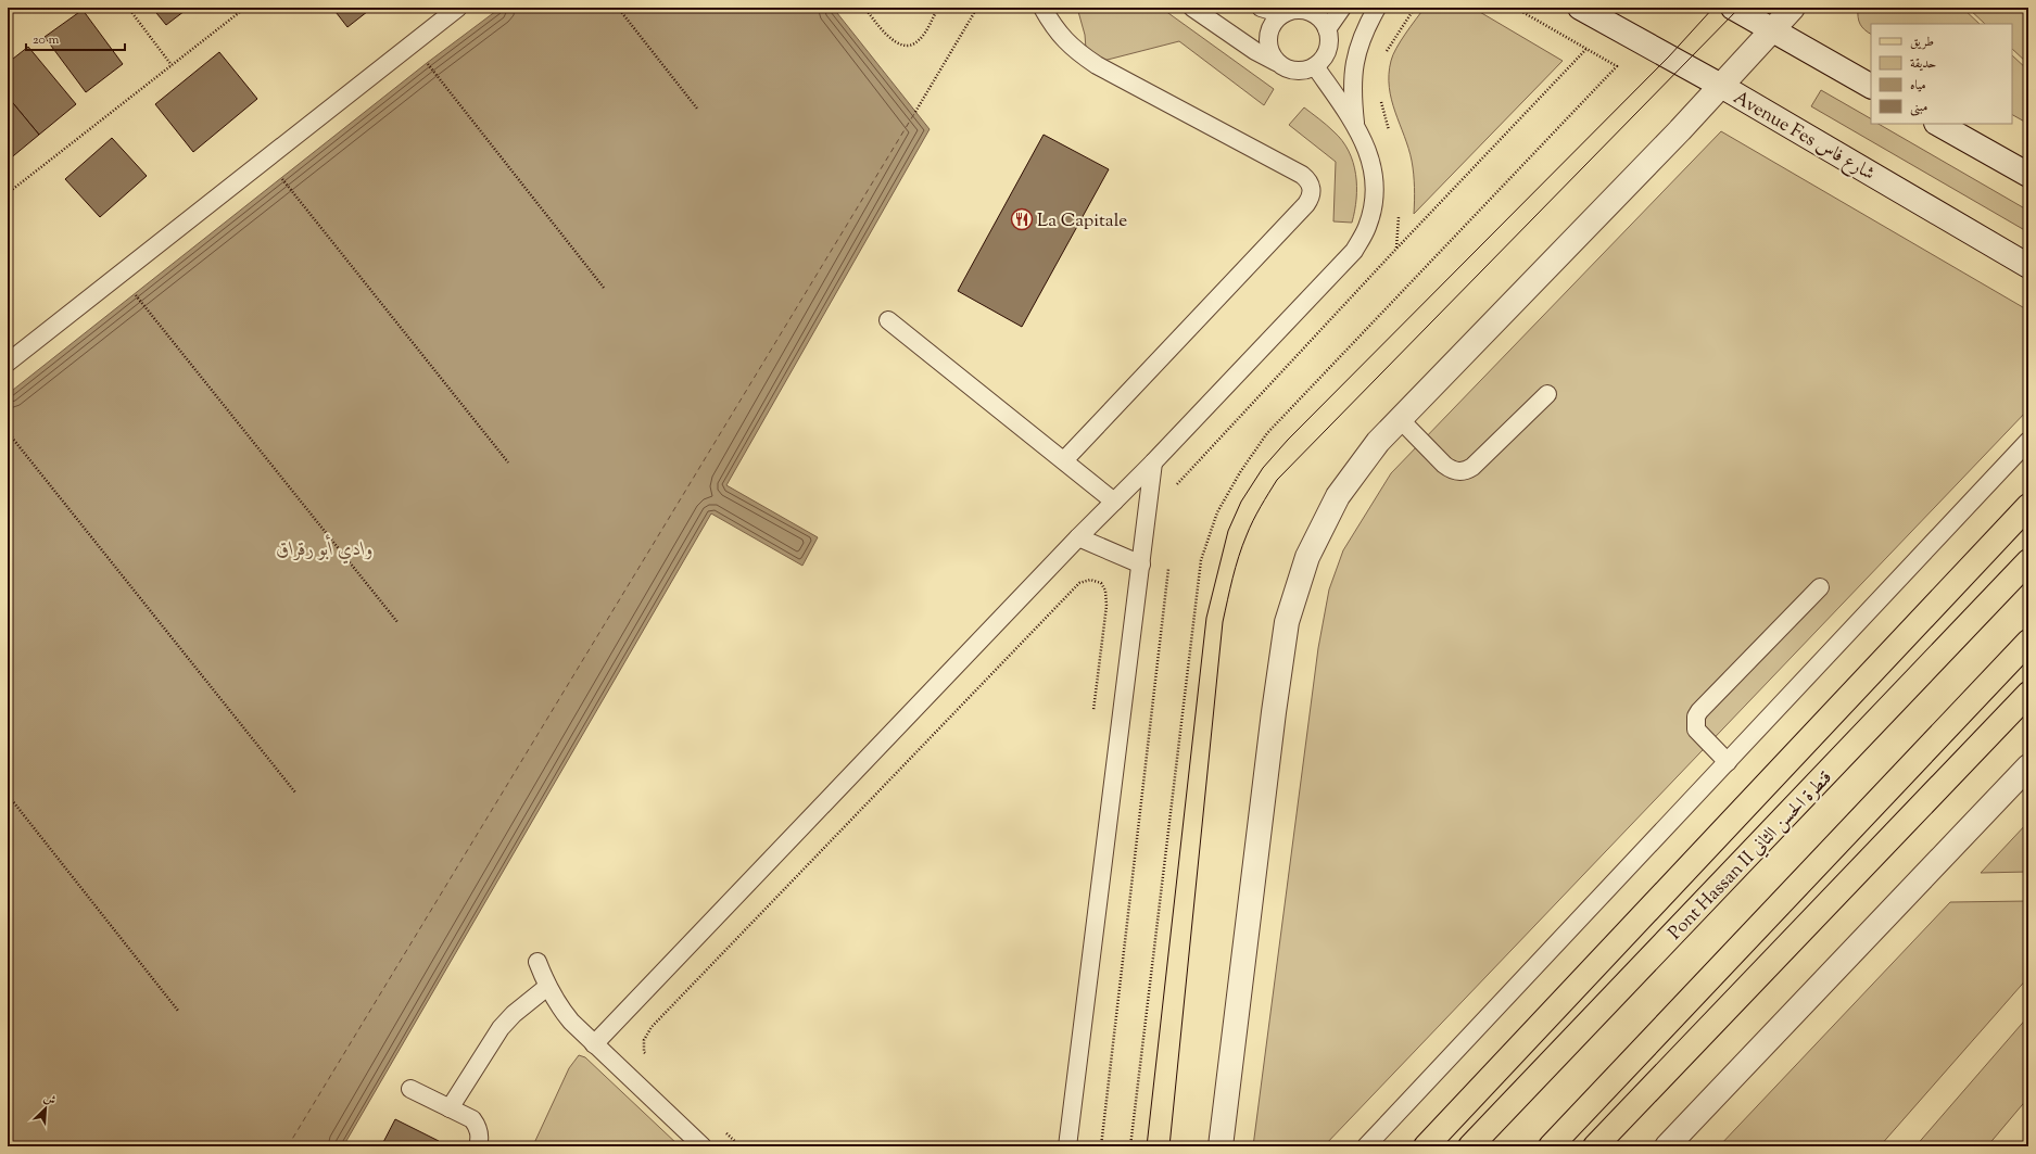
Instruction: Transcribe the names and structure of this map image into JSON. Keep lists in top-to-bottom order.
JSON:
{
  "streets": {
    "main road": ["Pont Hassan II قنطرة الحسن الثاني"],
    "street": ["Avenue Fes شارع فاس"]
  },
  "water": ["وادي أبو رقراق"],
  "places": {
    "restaurant": ["La Capitale"]
  },
  "legend": [
    "طريق",
    "حديقة",
    "مياه",
    "مبنى"
  ],
  "scale_bar": "20 m",
  "north": "top right"
}
